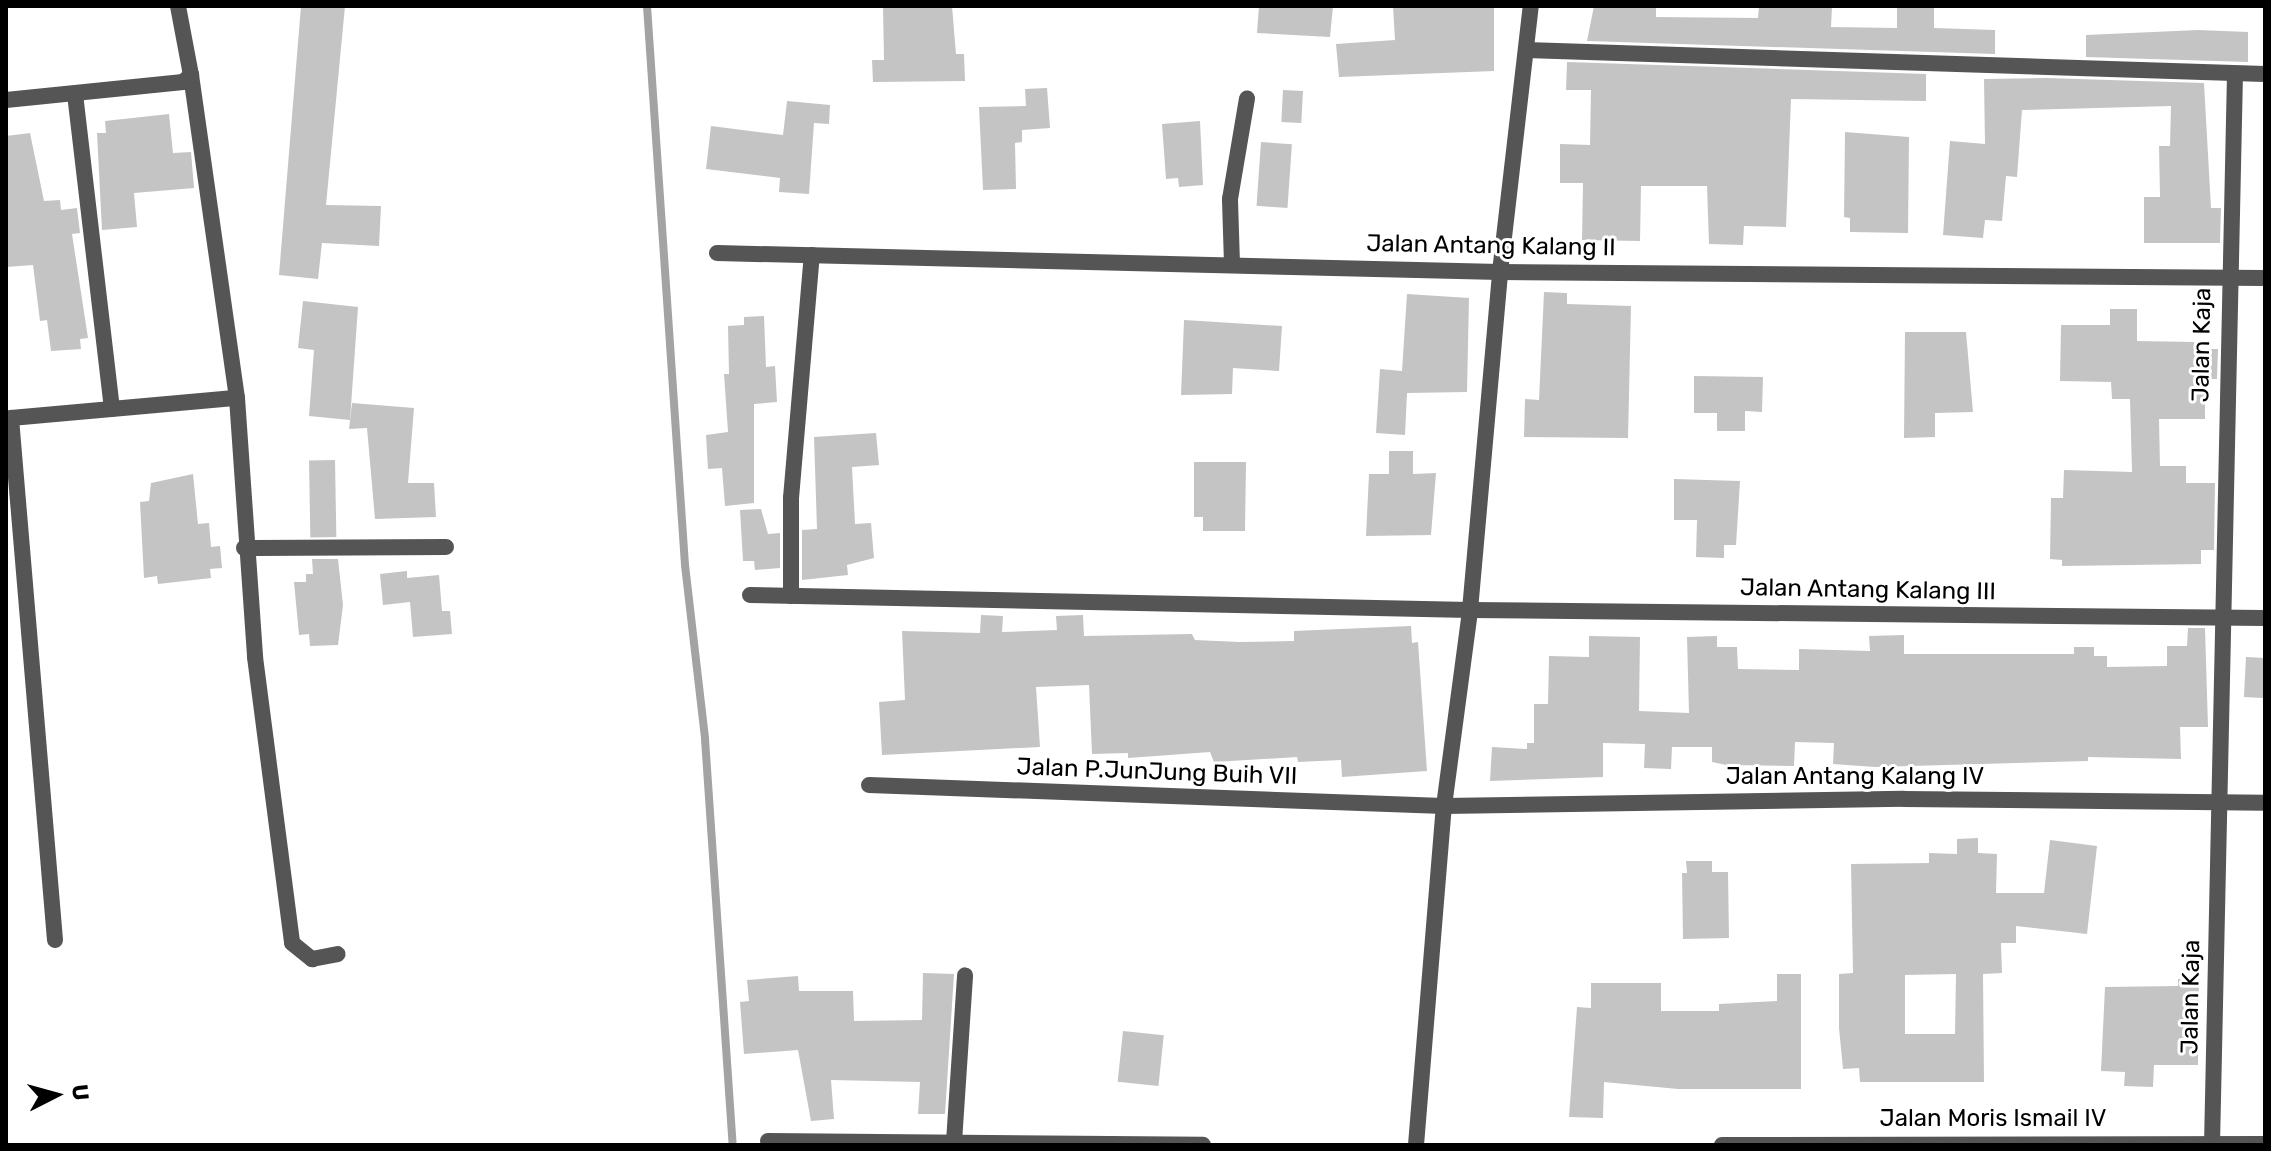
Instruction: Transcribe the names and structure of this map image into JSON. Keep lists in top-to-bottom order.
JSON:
{
  "streets": {
    "street": [
      "Jalan Antang Kalang II",
      "Jalan Kaja",
      "Jalan Antang Kalang III",
      "Jalan P.JunJung Buih VII",
      "Jalan Antang Kalang IV",
      "Jalan Moris Ismail IV"
    ]
  },
  "crossings": [
    ["Jalan Antang Kalang II", "Jalan Kaja"],
    ["Jalan Kaja", "Jalan Antang Kalang III"],
    ["Jalan Kaja", "Jalan Antang Kalang IV"],
    ["Jalan Kaja", "Jalan Moris Ismail IV"],
    ["Jalan P.JunJung Buih VII", "Jalan Antang Kalang IV"]
  ],
  "north": "right"
}
